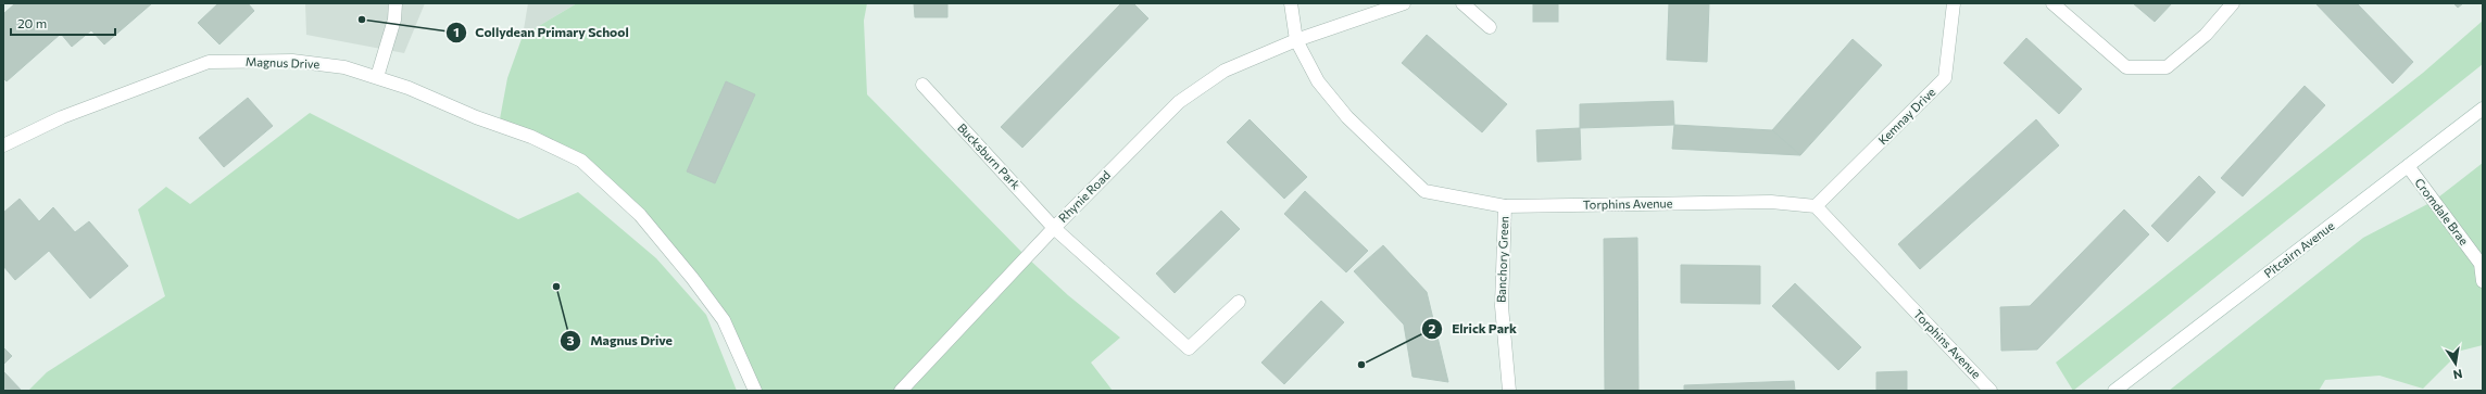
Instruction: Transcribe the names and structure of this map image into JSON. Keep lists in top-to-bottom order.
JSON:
{
  "streets": {
    "street": [
      "Magnus Drive",
      "Kemnay Drive",
      "Bucksburn Park",
      "Rhynie Road",
      "Torphins Avenue",
      "Cromdale Brae",
      "Pitcairn Avenue",
      "Banchory Green"
    ]
  },
  "crossings": [
    ["Kemnay Drive", "Torphins Avenue"],
    ["Bucksburn Park", "Rhynie Road"],
    ["Rhynie Road", "Torphins Avenue"],
    ["Torphins Avenue", "Banchory Green"],
    ["Cromdale Brae", "Pitcairn Avenue"]
  ],
  "places": ["Collydean Primary School", "Magnus Drive", "Elrick Park"],
  "scale_bar": "20 m",
  "north": "bottom"
}
